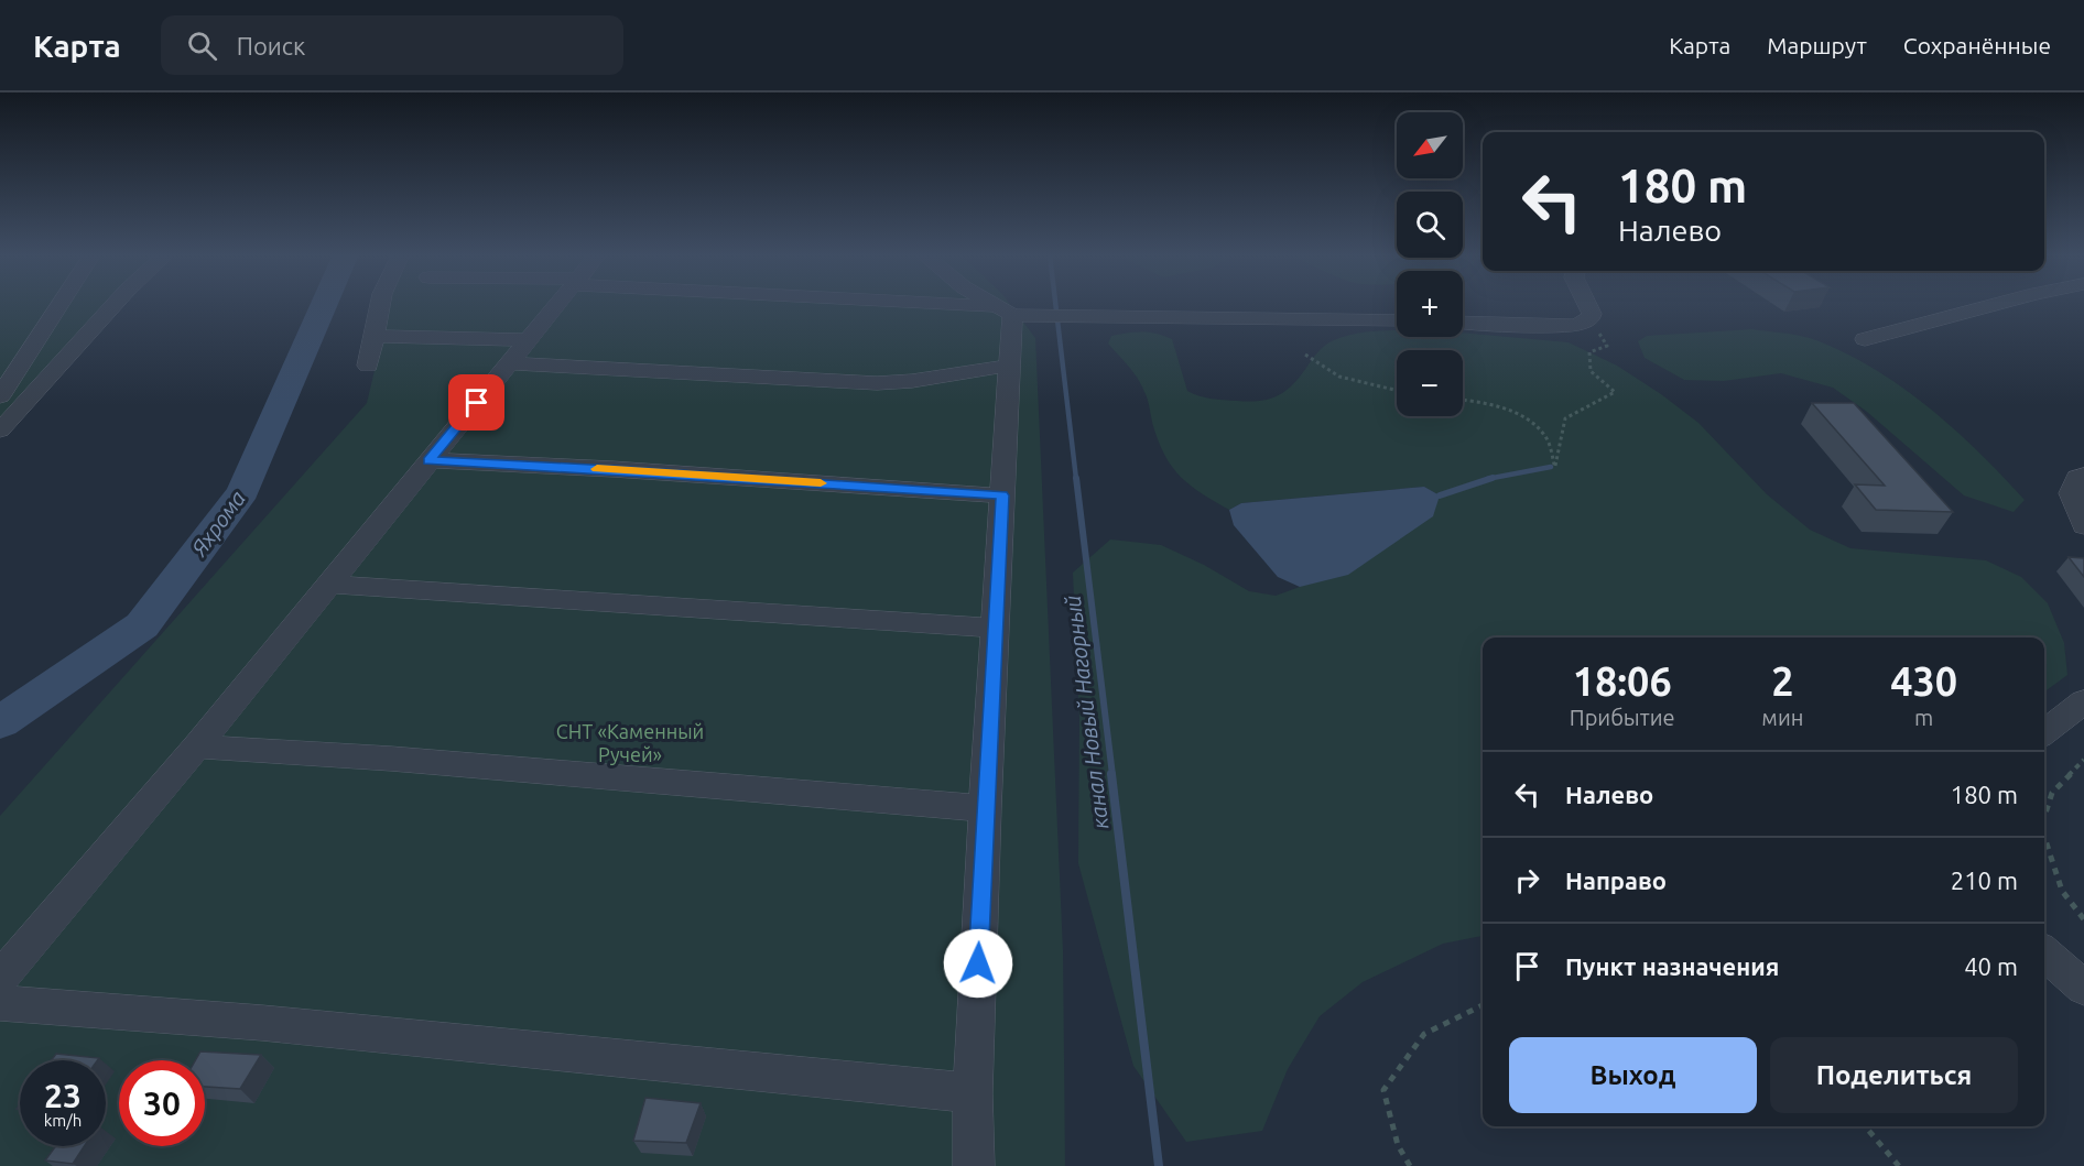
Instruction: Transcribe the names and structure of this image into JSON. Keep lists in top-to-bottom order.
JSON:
{
  "water": ["Яхрома", "канал Новый Нагорный"],
  "parks": ["СНТ «Каменный Ручей»"],
  "north": "bottom left",
  "page": {
    "header": "Карта",
    "search": "Поиск",
    "nav": ["Карта", "Маршрут", "Сохранённые"],
    "map_buttons": ["+", "−"],
    "turn": ["180 m", "Налево"],
    "eta": [
      "18:06",
      "Прибытие",
      "2",
      "мин",
      "430",
      "m"
    ],
    "list": [
      {
        "name": "Налево",
        "value": "180 m"
      },
      {
        "name": "Направо",
        "value": "210 m"
      },
      {
        "name": "Пункт назначения",
        "value": "40 m"
      }
    ],
    "buttons": ["Выход", "Поделиться"],
    "speed": "23 km/h",
    "limit": "30"
  }
}
